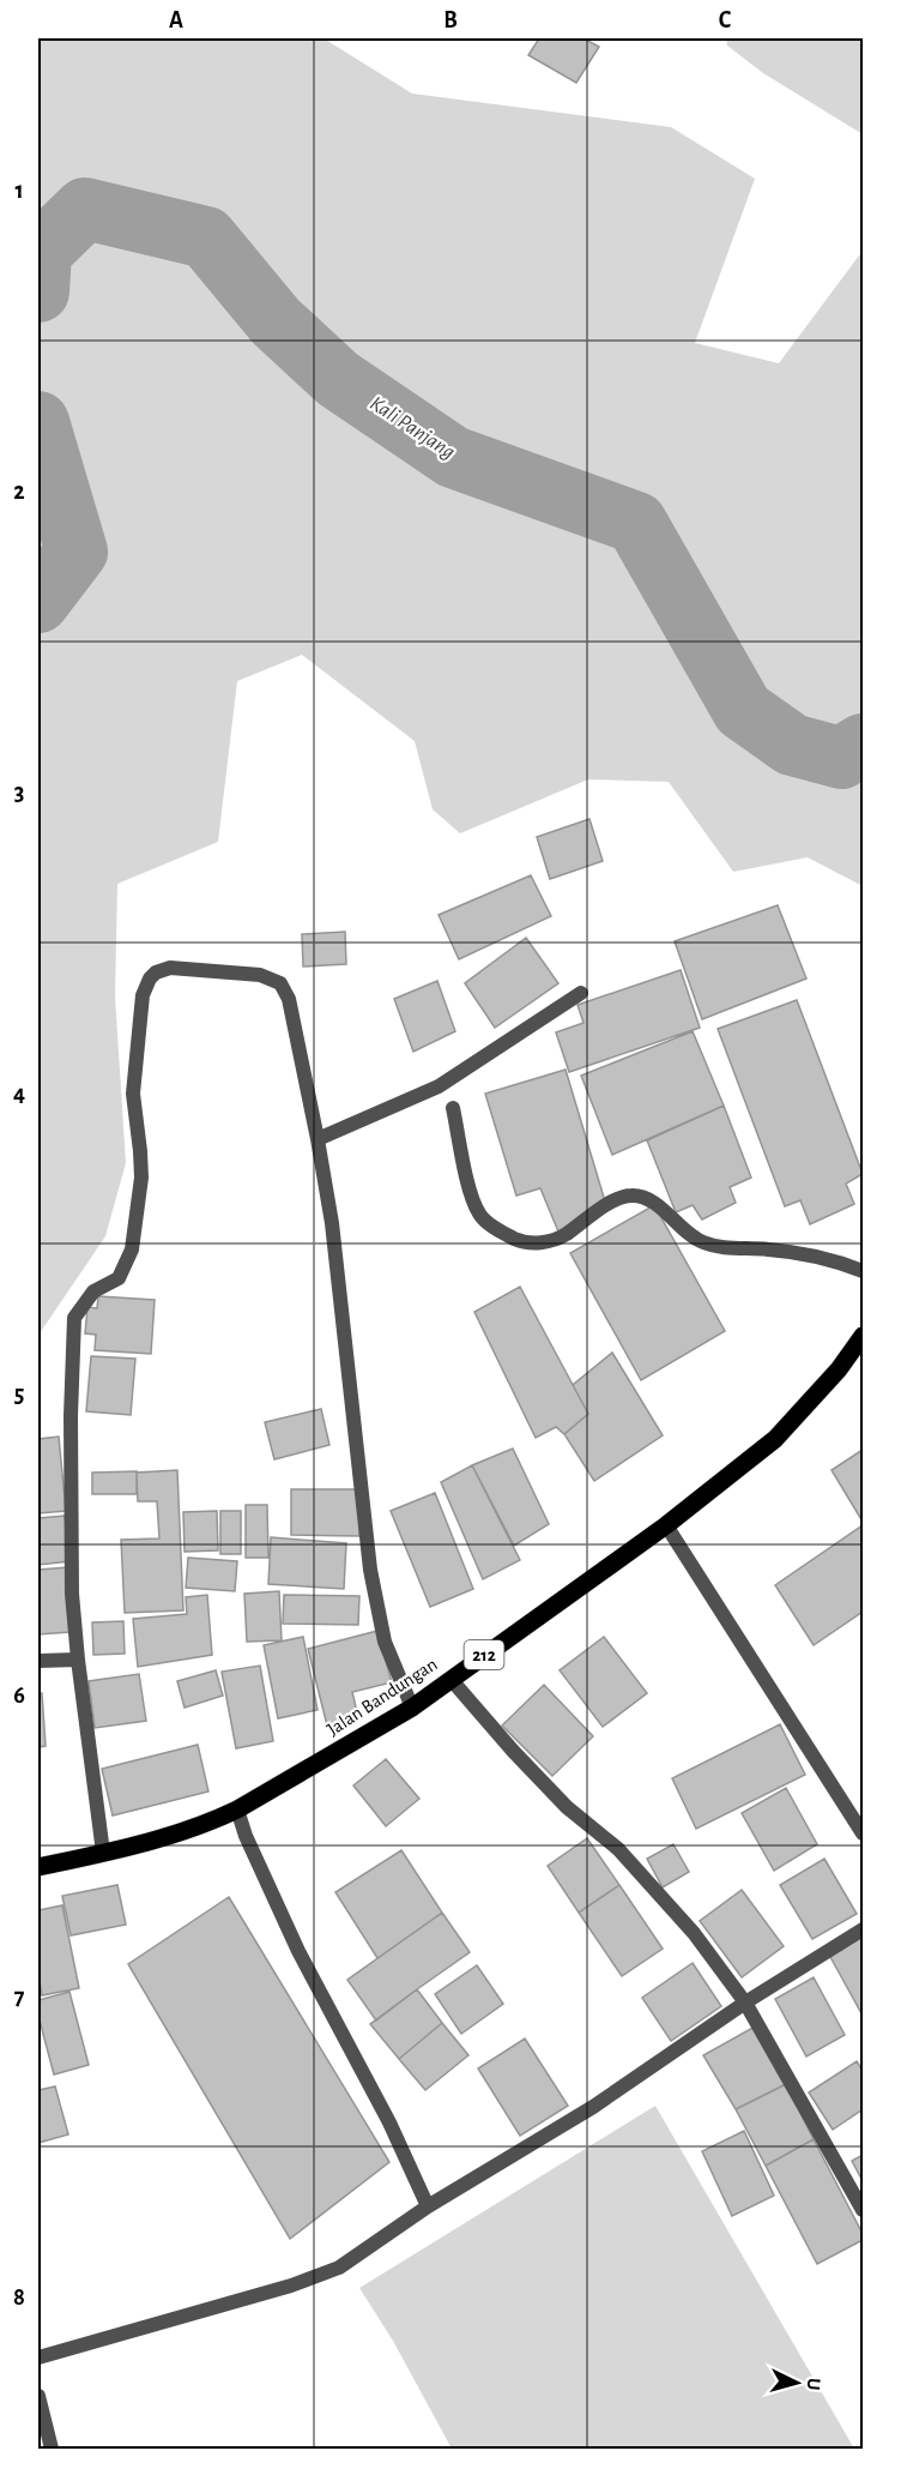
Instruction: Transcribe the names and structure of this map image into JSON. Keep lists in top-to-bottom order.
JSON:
{
  "streets": {
    "main road": ["212", "Jalan Bandungan"]
  },
  "water": ["Kali Panjang"],
  "north": "right",
  "grid": {
    "columns": ["A", "B", "C"],
    "rows": [
      "1",
      "2",
      "3",
      "4",
      "5",
      "6",
      "7",
      "8"
    ]
  }
}
